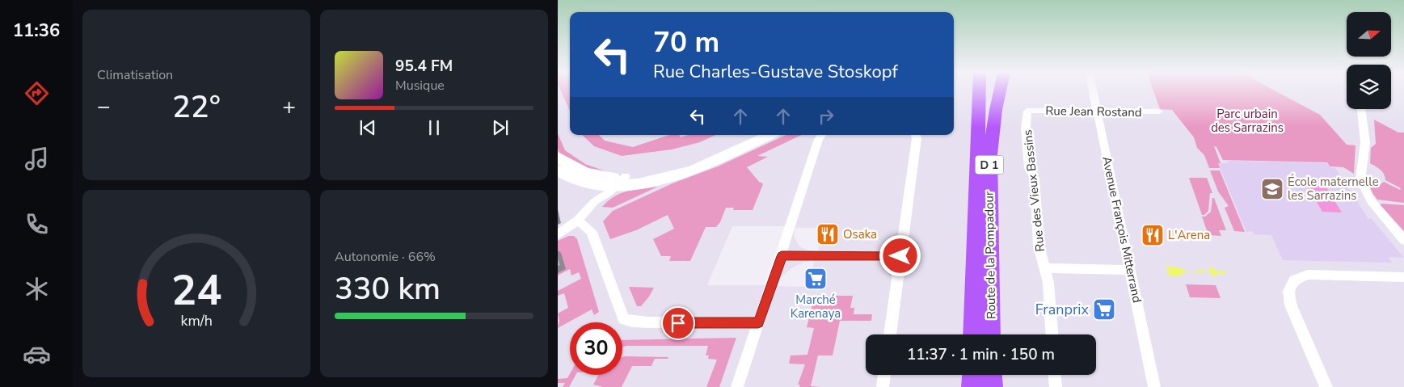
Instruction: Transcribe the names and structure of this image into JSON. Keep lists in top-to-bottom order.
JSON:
{
  "streets": {
    "main road": ["D 1", "Route de la Pompadour"],
    "street": ["Rue Jean Rostand", "Rue des Vieux Bassins", "Avenue François Mitterrand"]
  },
  "crossings": [
    ["Rue Jean Rostand", "Rue des Vieux Bassins"],
    ["Rue Jean Rostand", "Avenue François Mitterrand"]
  ],
  "parks": ["Parc urbain des Sarrazins"],
  "places": {
    "school or university": ["École maternelle les Sarrazins"],
    "restaurant": ["Osaka", "L'Arena"],
    "supermarket": ["Marché Karenaya", "Franprix"]
  },
  "north": "right",
  "page": {
    "tabs": "11:36",
    "tile": [
      "Climatisation",
      ["Autonomie · 66%", "330 km"]
    ],
    "turn": ["70 m", "Rue Charles-Gustave Stoskopf"],
    "song": ["95.4 FM", "Musique"],
    "heat": ["−", "22°", "+"],
    "limit": "30",
    "trip": "11:37 · 1 min · 150 m",
    "gauge": ["24", "km/h"]
  }
}
